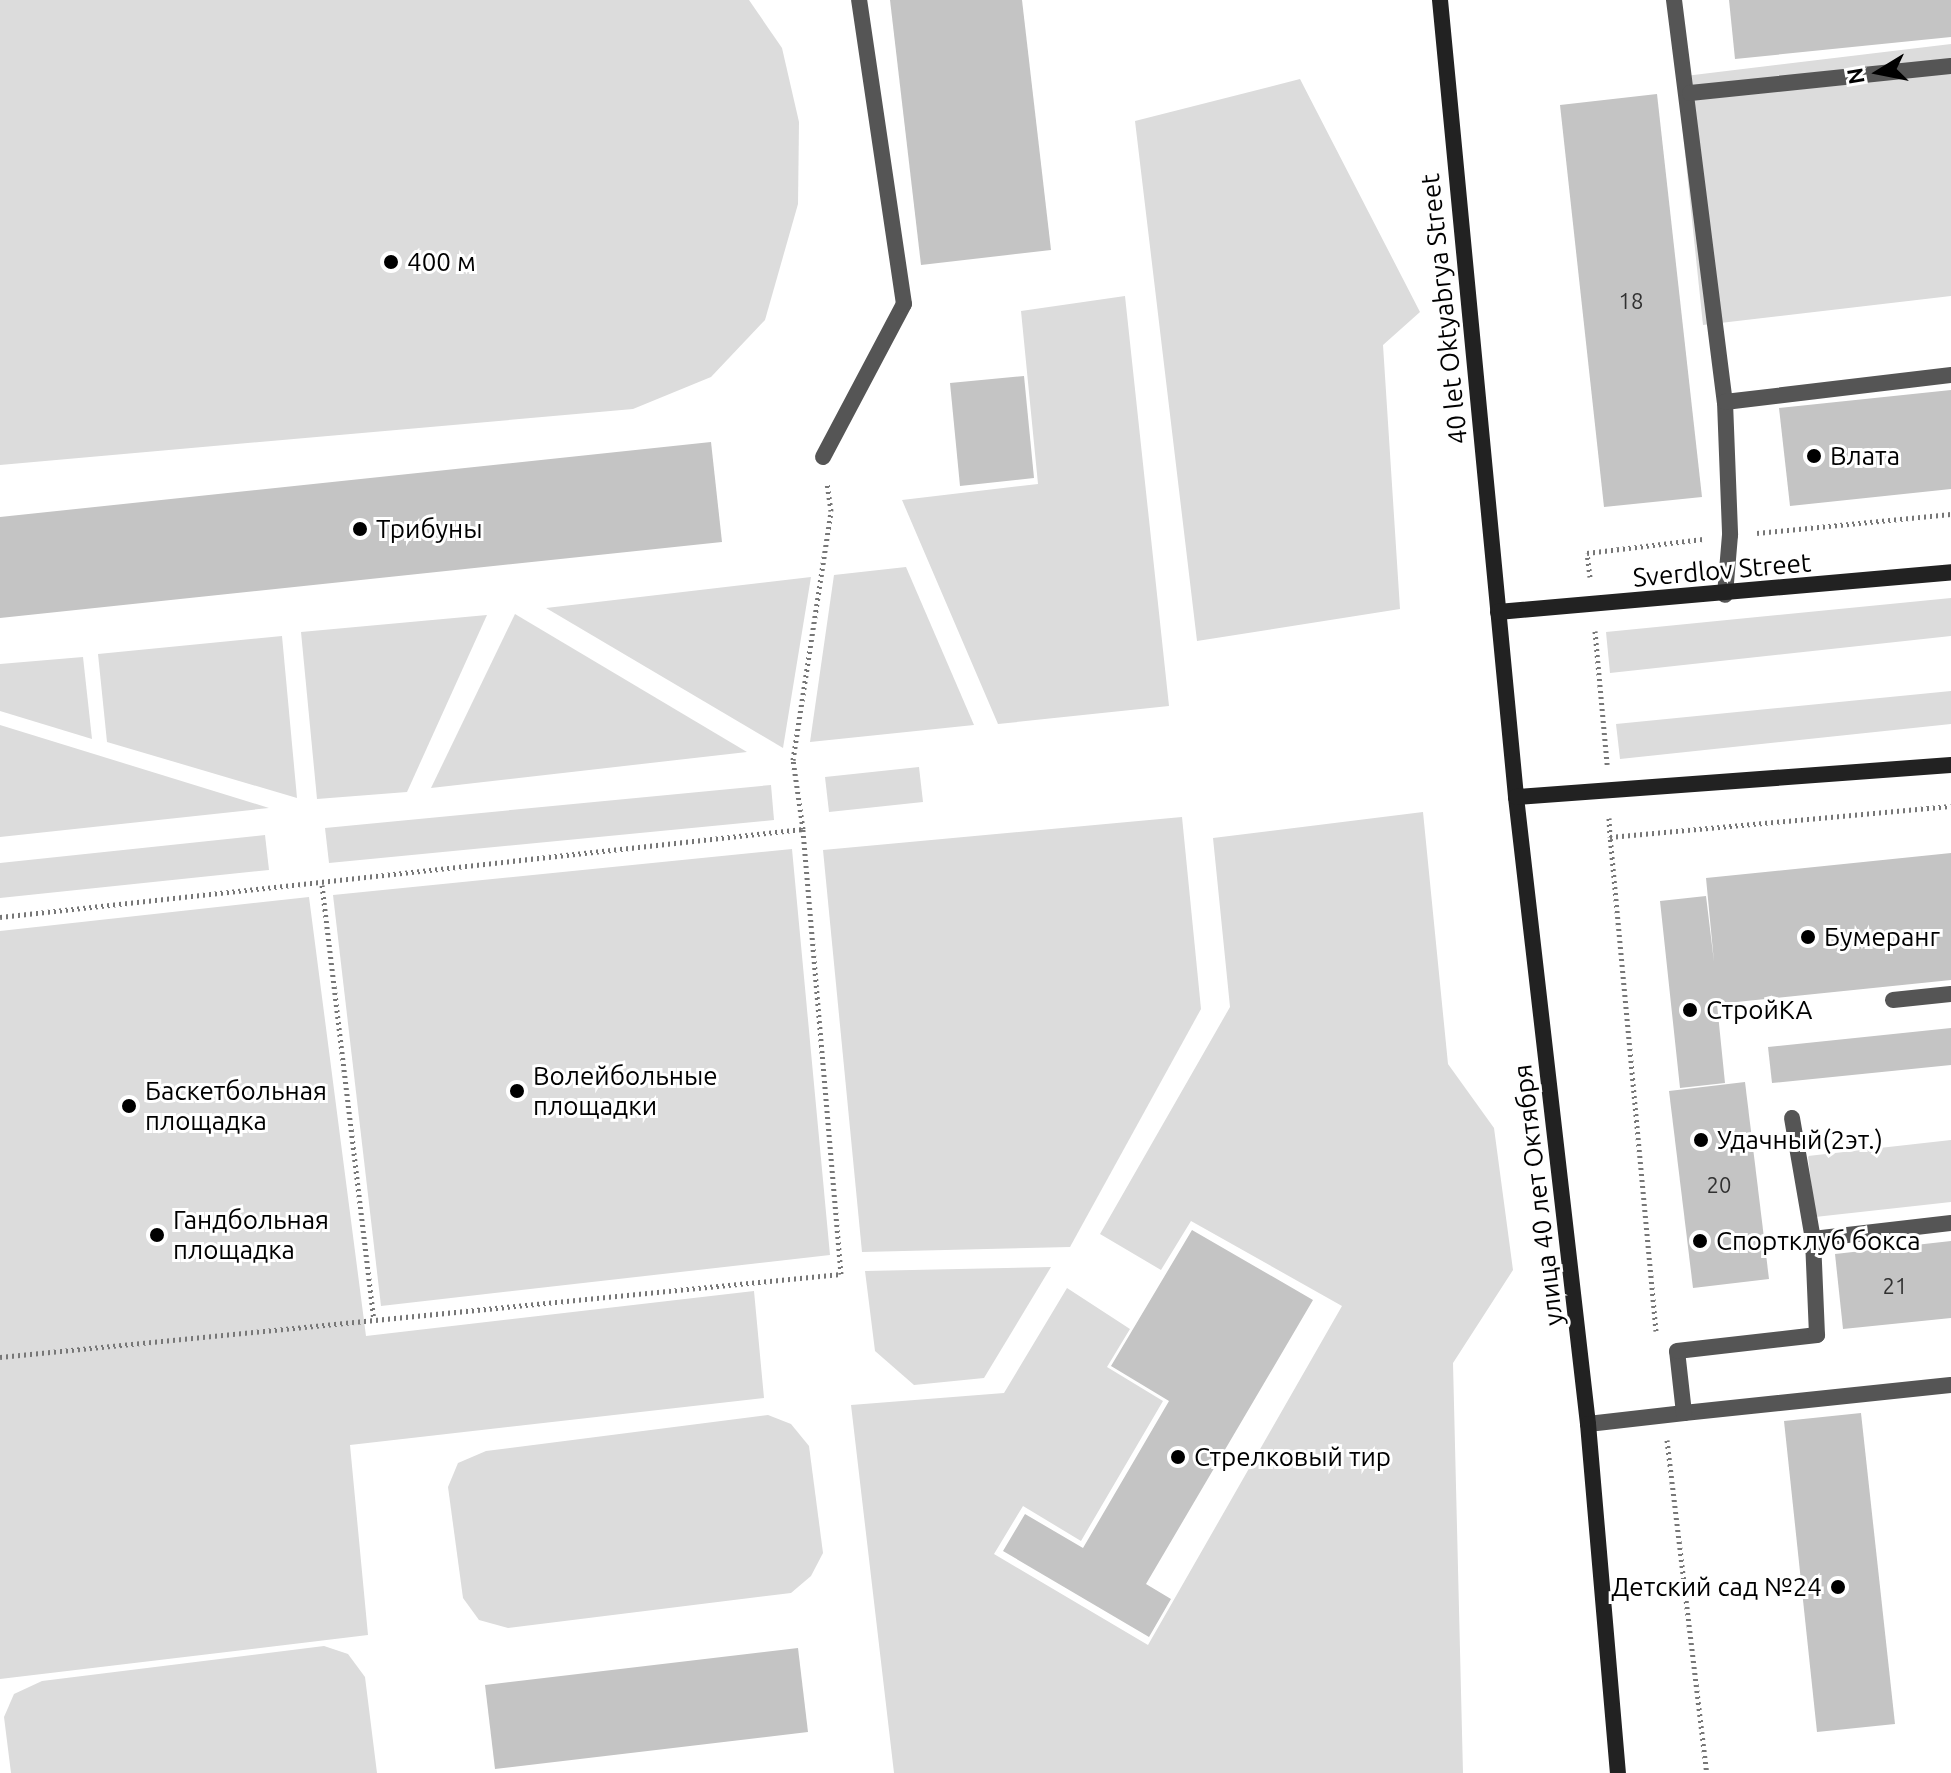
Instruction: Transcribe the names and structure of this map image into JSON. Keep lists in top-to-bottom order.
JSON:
{
  "streets": {
    "street": ["40 let Oktyabrya Street", "Sverdlov Street", "улица 40 лет Октября"]
  },
  "crossings": [
    ["40 let Oktyabrya Street", "Sverdlov Street"],
    ["40 let Oktyabrya Street", "улица 40 лет Октября"],
    ["Sverdlov Street", "улица 40 лет Октября"]
  ],
  "places": [
    "400 м",
    "Влата",
    "Трибуны",
    "Бумеранг",
    "СтройКА",
    "Волейбольные площадки",
    "Баскетбольная площадка",
    "Удачный(2эт.)",
    "Гандбольная площадка",
    "Спортклуб бокса",
    "Стрелковый тир",
    "Детский сад №24"
  ],
  "house_numbers": ["18", "20", "21"],
  "north": "left"
}
